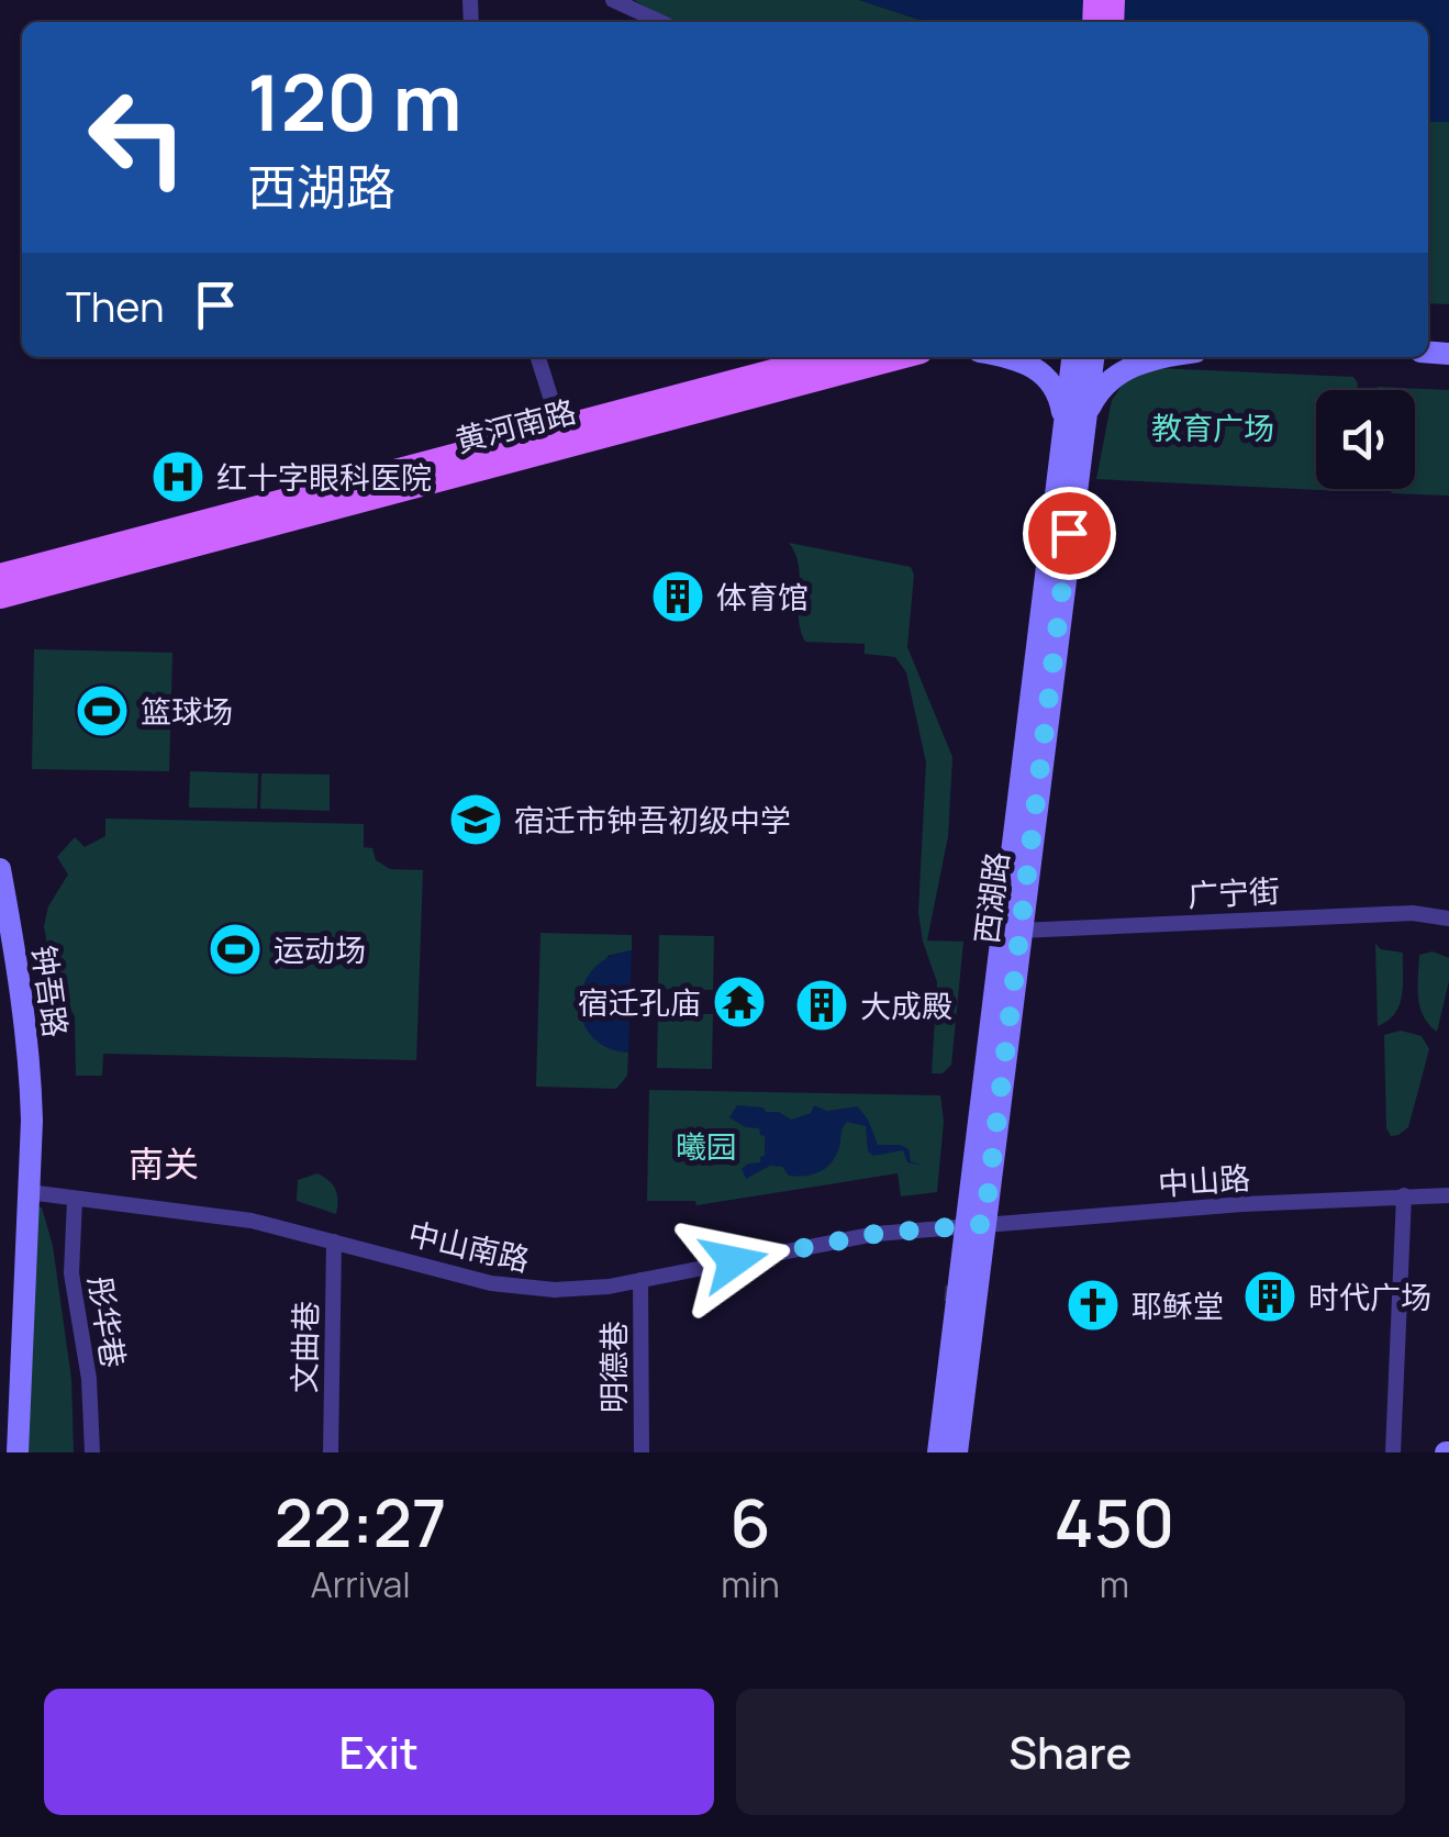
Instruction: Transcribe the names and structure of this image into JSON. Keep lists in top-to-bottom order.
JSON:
{
  "streets": {
    "main road": ["黄河南路", "西湖路", "钟吾路"],
    "street": [
      "广宁街",
      "中山路",
      "中山南路",
      "彤华巷",
      "文曲巷",
      "明德巷"
    ]
  },
  "crossings": [
    ["广宁街", "西湖路"],
    ["西湖路", "中山路"],
    ["西湖路", "中山南路"],
    ["钟吾路", "中山南路"],
    ["中山路", "中山南路"],
    ["中山南路", "彤华巷"],
    ["中山南路", "文曲巷"],
    ["中山南路", "明德巷"]
  ],
  "districts": ["南关"],
  "parks": ["教育广场", "曦园"],
  "places": {
    "hospital": ["红十字眼科医院"],
    "building": ["体育馆", "大成殿", "时代广场"],
    "sports": ["篮球场", "运动场"],
    "school or university": ["宿迁市钟吾初级中学"],
    "temple": ["宿迁孔庙"],
    "church": ["耶稣堂"]
  },
  "page": {
    "turn": ["120 m", "西湖路"],
    "then": "Then",
    "eta": [
      "22:27",
      "Arrival",
      "6",
      "min",
      "450",
      "m"
    ],
    "buttons": ["Exit", "Share"]
  }
}
